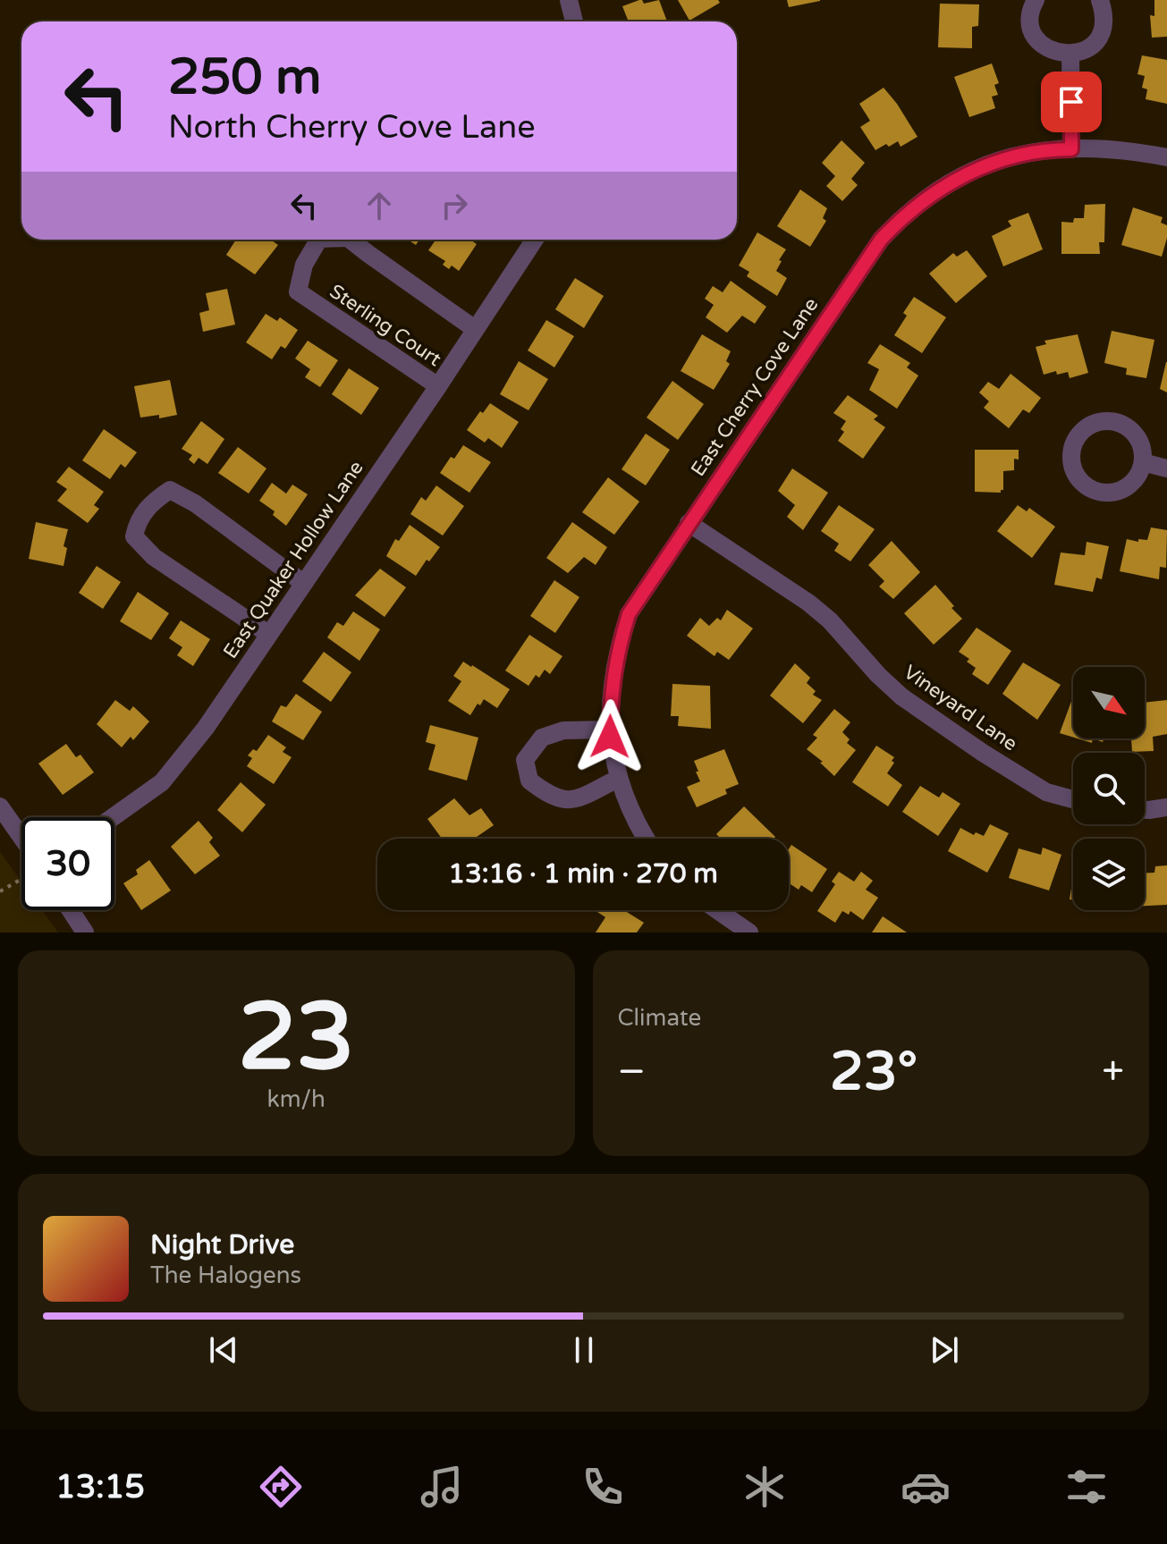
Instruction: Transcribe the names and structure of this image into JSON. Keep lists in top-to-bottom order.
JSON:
{
  "streets": {
    "street": [
      "Sterling Court",
      "East Cherry Cove Lane",
      "East Quaker Hollow Lane",
      "Vineyard Lane"
    ]
  },
  "crossings": [
    ["Sterling Court", "East Quaker Hollow Lane"],
    ["East Cherry Cove Lane", "Vineyard Lane"]
  ],
  "north": "bottom right",
  "page": {
    "turn": ["250 m", "North Cherry Cove Lane"],
    "limit": "30",
    "trip": "13:16 · 1 min · 270 m",
    "tile": [
      ["23", "km/h"],
      "Climate"
    ],
    "heat": ["−", "23°", "+"],
    "song": ["Night Drive", "The Halogens"],
    "tabs": "13:15"
  }
}
